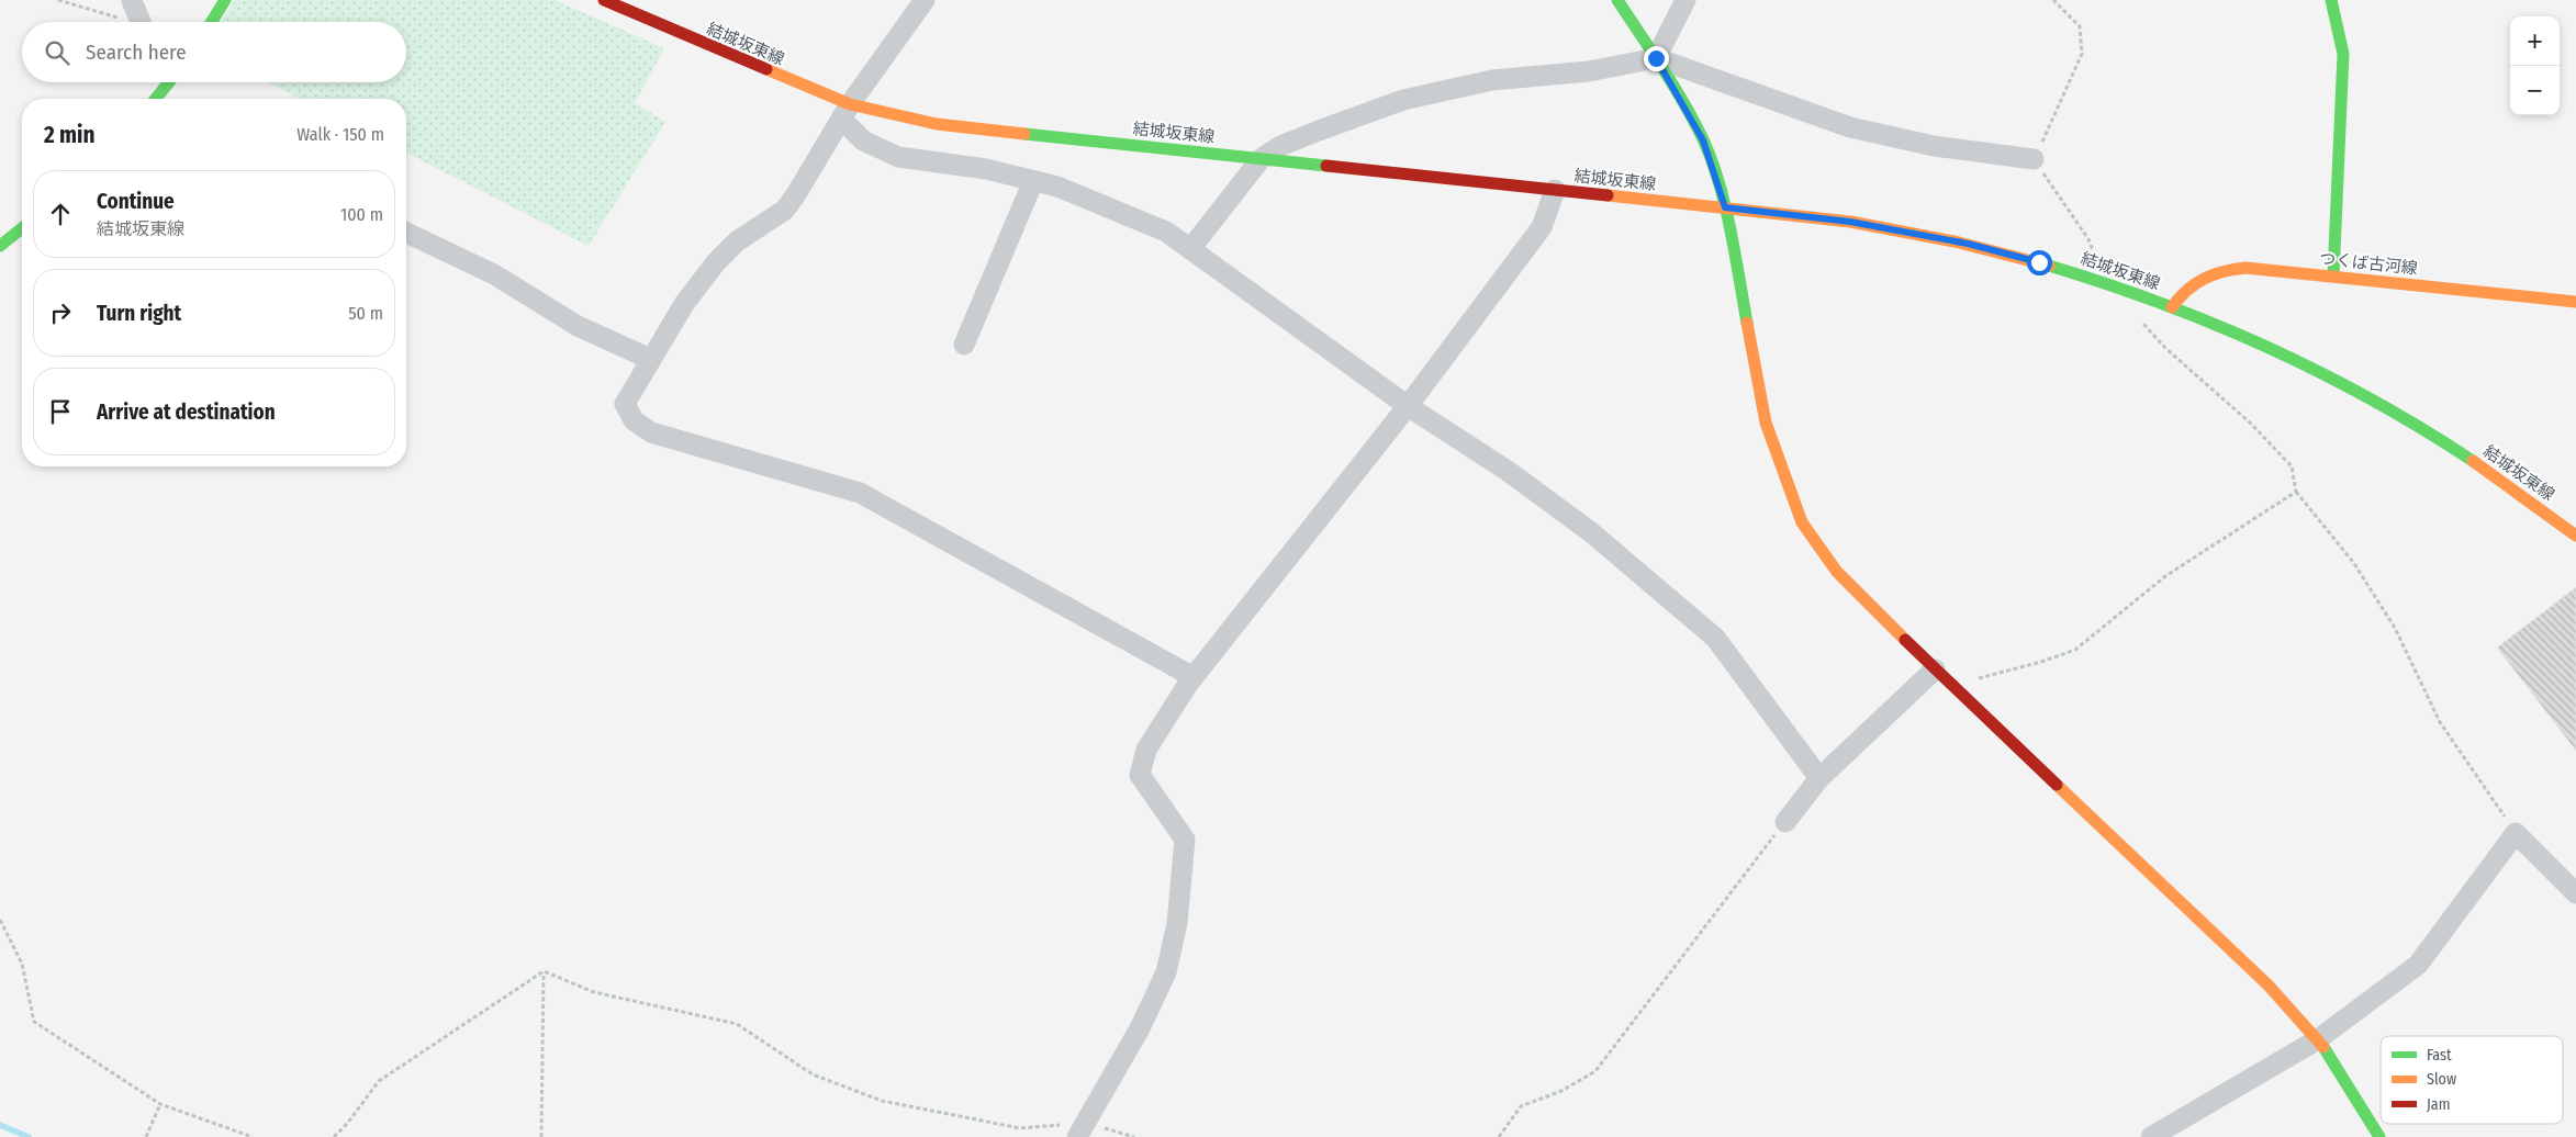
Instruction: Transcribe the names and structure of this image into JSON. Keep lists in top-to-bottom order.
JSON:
{
  "streets": {
    "main road": ["結城坂東線", "つくば古河線"]
  },
  "crossings": [
    ["結城坂東線", "つくば古河線"]
  ],
  "legend": ["Fast", "Slow", "Jam"],
  "page": {
    "map_buttons": ["+", "−"],
    "search": "Search here",
    "heading": ["2 min", "Walk · 150 m"],
    "list": [
      ["Continue", "結城坂東線", "100 m"],
      ["Turn right", "50 m"],
      "Arrive at destination"
    ]
  }
}
